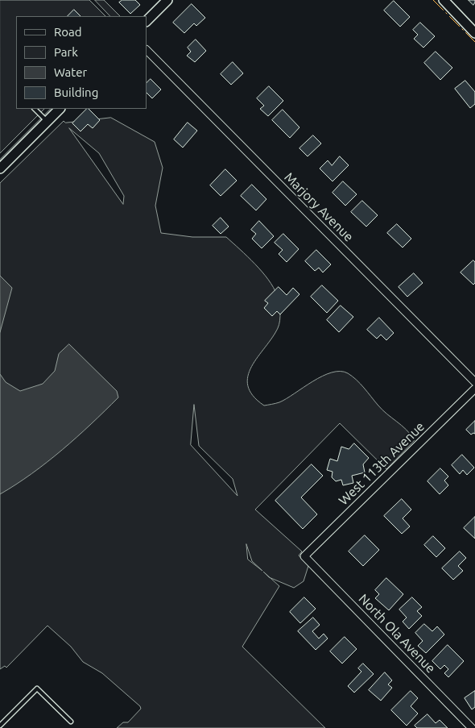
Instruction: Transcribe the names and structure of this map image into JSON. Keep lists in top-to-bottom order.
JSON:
{
  "streets": {
    "street": ["Marjory Avenue", "West 113th Avenue", "North Ola Avenue"]
  },
  "crossings": [
    ["West 113th Avenue", "North Ola Avenue"]
  ],
  "legend": [
    "Road",
    "Park",
    "Water",
    "Building"
  ]
}
